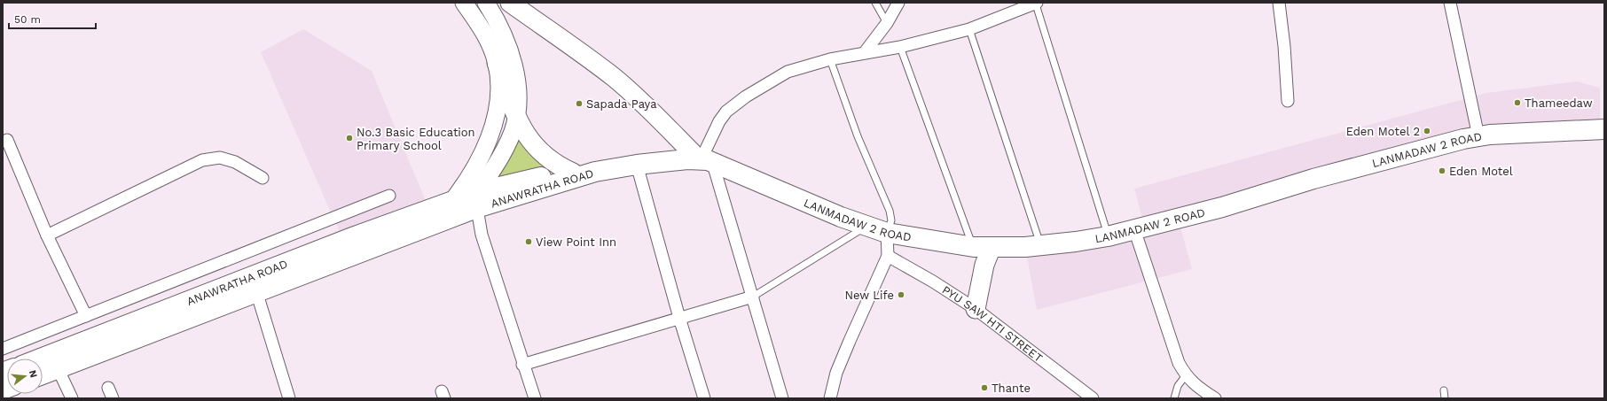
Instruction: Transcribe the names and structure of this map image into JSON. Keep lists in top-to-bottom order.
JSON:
{
  "streets": {
    "highway": ["LANMADAW 2 ROAD", "ANAWRATHA ROAD"],
    "street": ["PYU SAW HTI STREET"]
  },
  "places": [
    "Thameedaw",
    "Sapada Paya",
    "Eden Motel 2",
    "No.3 Basic Education Primary School",
    "Eden Motel",
    "View Point Inn",
    "New Life",
    "Thante"
  ],
  "scale_bar": "50 m",
  "north": "right"
}
